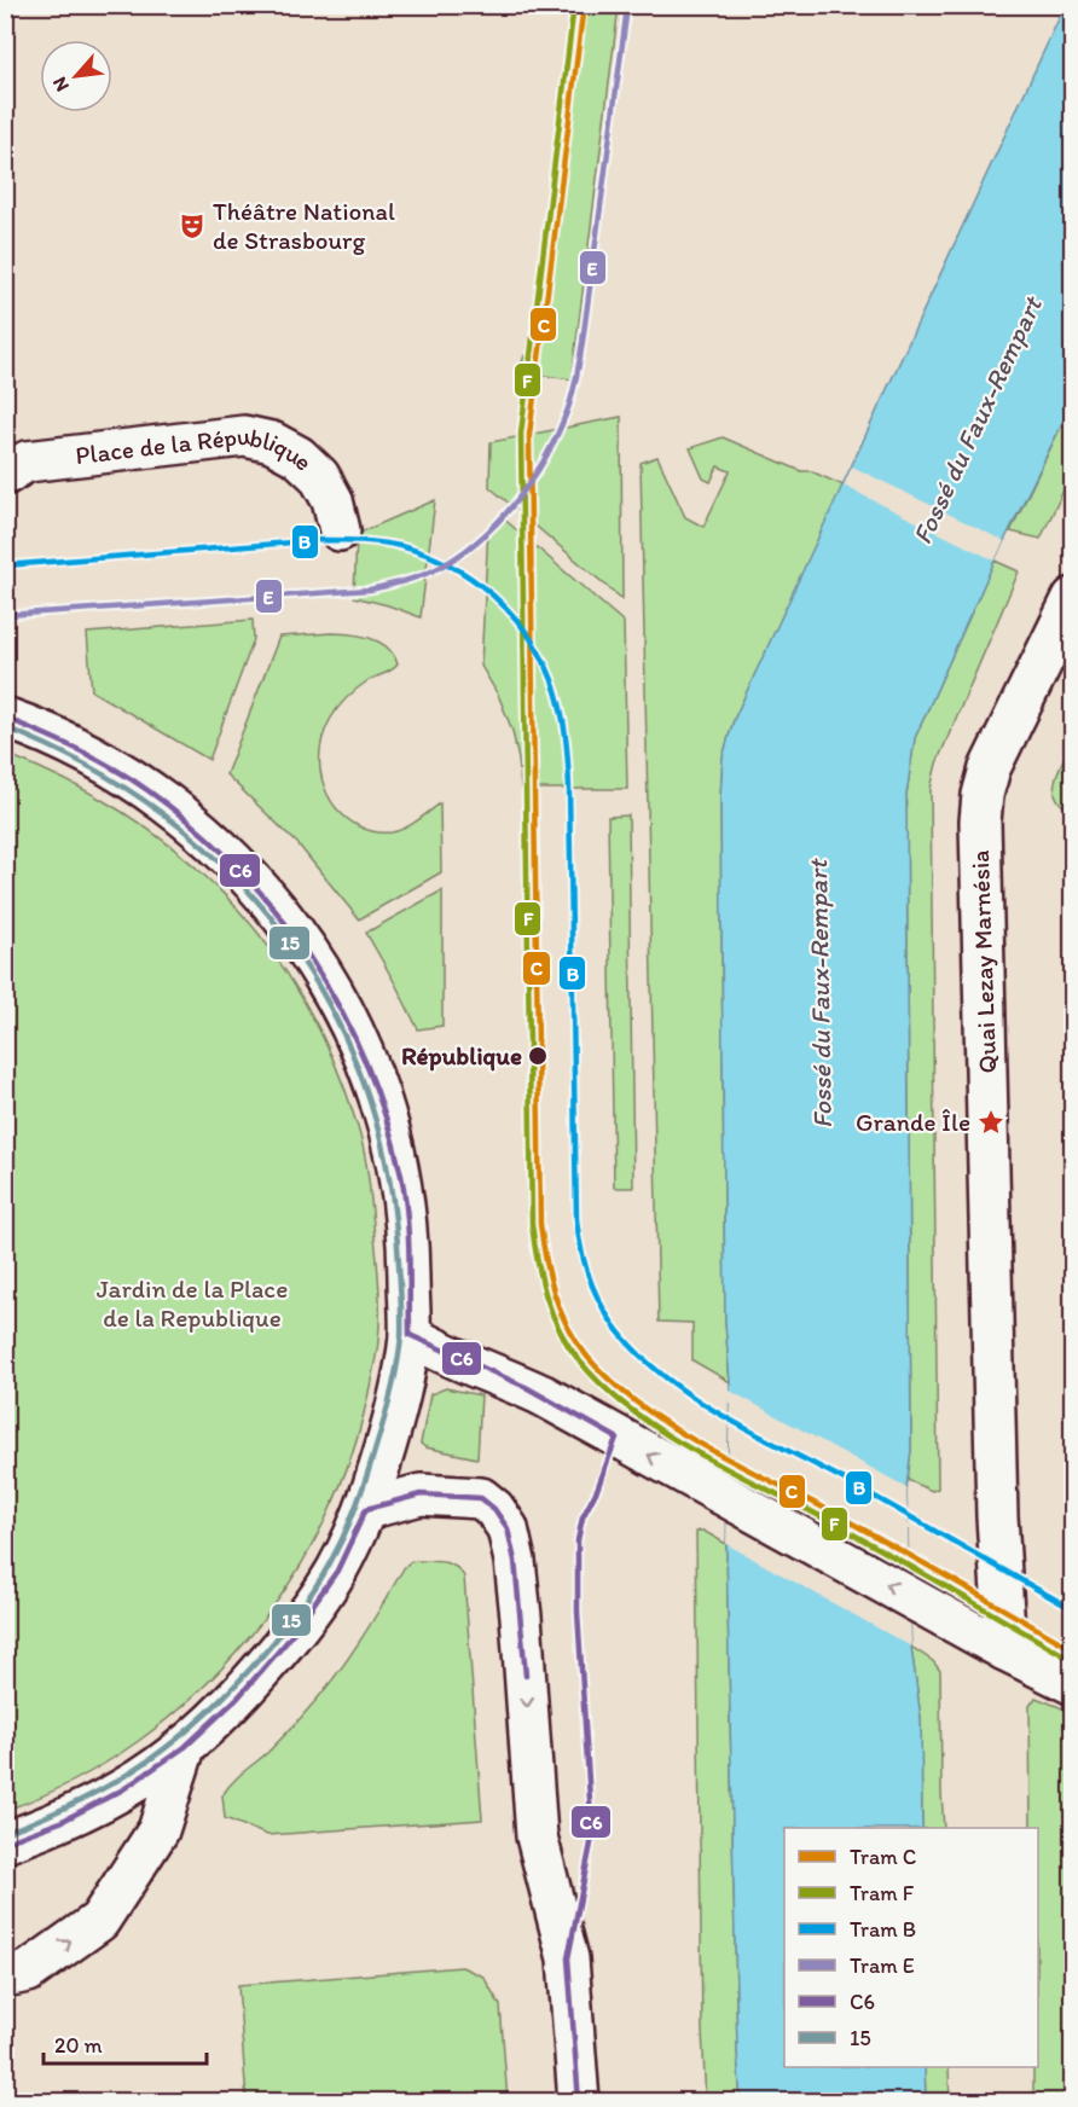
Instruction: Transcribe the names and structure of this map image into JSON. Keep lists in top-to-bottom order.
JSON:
{
  "streets": {
    "street": ["Place de la République", "Quai Lezay Marnésia"]
  },
  "water": ["Fossé du Faux-Rempart"],
  "parks": ["Jardin de la Place de la Republique"],
  "places": {
    "theatre": ["Théâtre National de Strasbourg"],
    "other": ["République"],
    "place": ["Grande Île"]
  },
  "lines": [
    "tram line C",
    "tram line F",
    "tram line E",
    "tram line B",
    "transit line C6",
    "transit line 15"
  ],
  "legend": [
    "Tram C",
    "Tram F",
    "Tram B",
    "Tram E",
    "C6",
    "15"
  ],
  "scale_bar": "20 m",
  "north": "bottom left"
}
